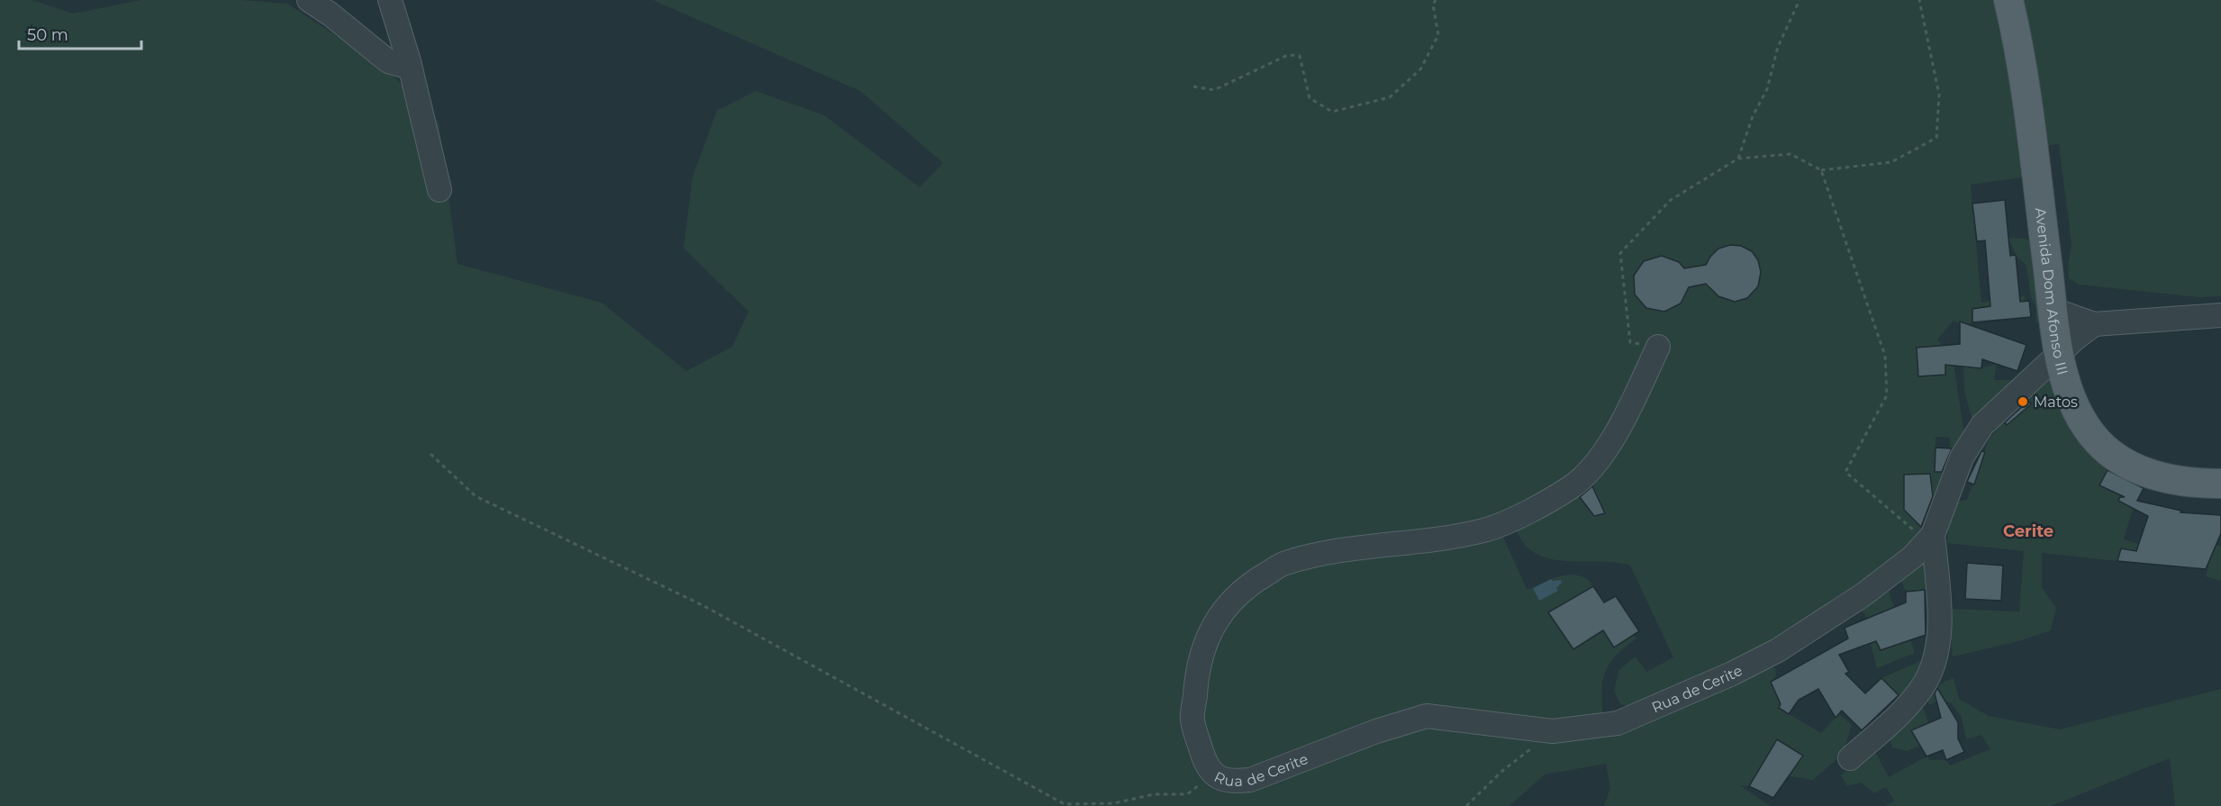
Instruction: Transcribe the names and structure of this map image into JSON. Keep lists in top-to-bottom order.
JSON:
{
  "streets": {
    "main road": ["Avenida Dom Afonso III"],
    "street": ["Rua de Cerite"]
  },
  "crossings": [
    ["Avenida Dom Afonso III", "Rua de Cerite"]
  ],
  "districts": ["Cerite"],
  "places": ["Matos"],
  "scale_bar": "50 m"
}
